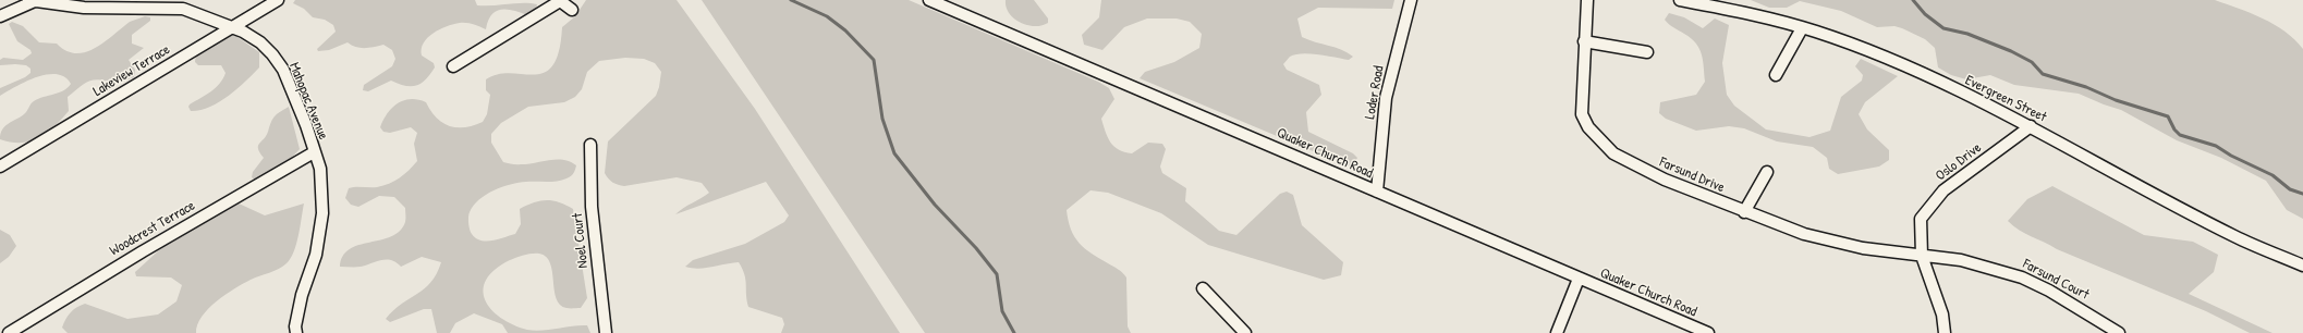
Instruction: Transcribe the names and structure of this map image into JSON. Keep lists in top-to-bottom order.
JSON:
{
  "streets": {
    "street": [
      "Lakeview Terrace",
      "Loder Road",
      "Evergreen Street",
      "Mahopac Avenue",
      "Quaker Church Road",
      "Oslo Drive",
      "Farsund Drive",
      "Woodcrest Terrace",
      "Noel Court",
      "Farsund Court"
    ]
  },
  "crossings": [
    ["Lakeview Terrace", "Mahopac Avenue"],
    ["Loder Road", "Quaker Church Road"],
    ["Evergreen Street", "Oslo Drive"],
    ["Mahopac Avenue", "Woodcrest Terrace"],
    ["Oslo Drive", "Farsund Drive"],
    ["Oslo Drive", "Farsund Court"],
    ["Farsund Drive", "Farsund Court"]
  ]
}
